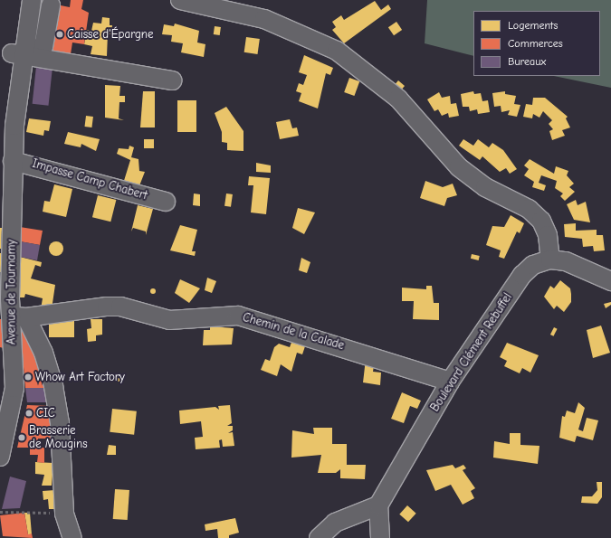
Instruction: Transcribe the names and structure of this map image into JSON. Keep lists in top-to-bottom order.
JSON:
{
  "streets": {
    "street": [
      "Impasse Camp Chabert",
      "Avenue de Tournamy",
      "Chemin de la Calade",
      "Boulevard Clément Rebuffel"
    ]
  },
  "crossings": [
    ["Impasse Camp Chabert", "Avenue de Tournamy"],
    ["Avenue de Tournamy", "Chemin de la Calade"],
    ["Chemin de la Calade", "Boulevard Clément Rebuffel"]
  ],
  "places": [
    "Caisse d'Épargne",
    "Whow Art Factory",
    "CIC",
    "Brasserie de Mougins"
  ],
  "legend": ["Logements", "Commerces", "Bureaux"]
}
